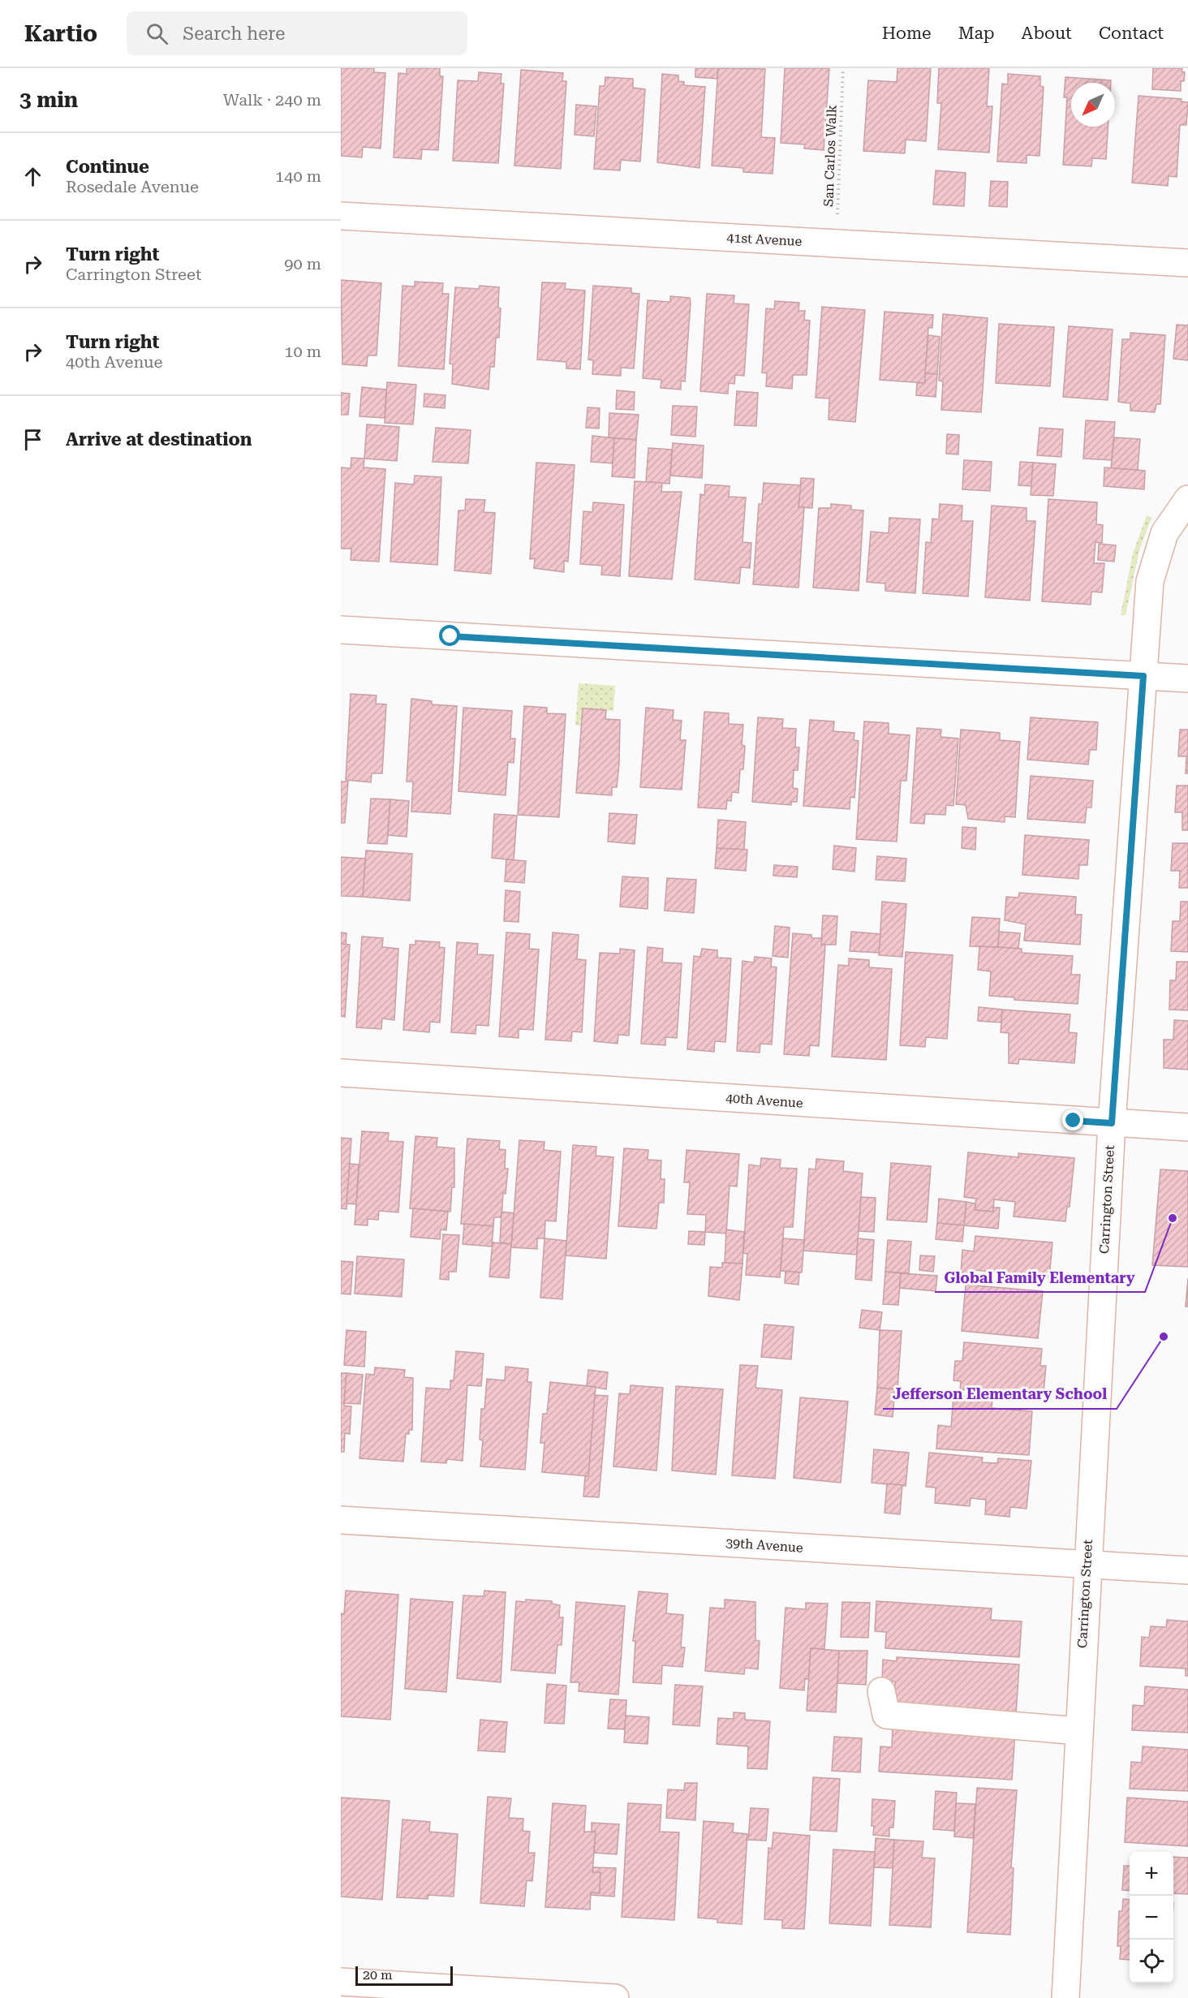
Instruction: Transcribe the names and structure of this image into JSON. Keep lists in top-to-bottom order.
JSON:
{
  "streets": {
    "street": [
      "41st Avenue",
      "40th Avenue",
      "Carrington Street",
      "39th Avenue"
    ],
    "path": ["San Carlos Walk"]
  },
  "crossings": [
    ["San Carlos Walk", "41st Avenue"],
    ["40th Avenue", "Carrington Street"],
    ["Carrington Street", "39th Avenue"]
  ],
  "places": ["Global Family Elementary", "Jefferson Elementary School"],
  "scale_bar": "20 m",
  "north": "bottom left",
  "page": {
    "header": "Kartio",
    "search": "Search here",
    "nav": [
      "Home",
      "Map",
      "About",
      "Contact"
    ],
    "heading": ["3 min", "Walk · 240 m"],
    "list": [
      ["Continue", "Rosedale Avenue", "140 m"],
      ["Turn right", "Carrington Street", "90 m"],
      ["Turn right", "40th Avenue", "10 m"],
      "Arrive at destination"
    ],
    "map_buttons": ["+", "−"],
    "scale": "20 m"
  }
}
